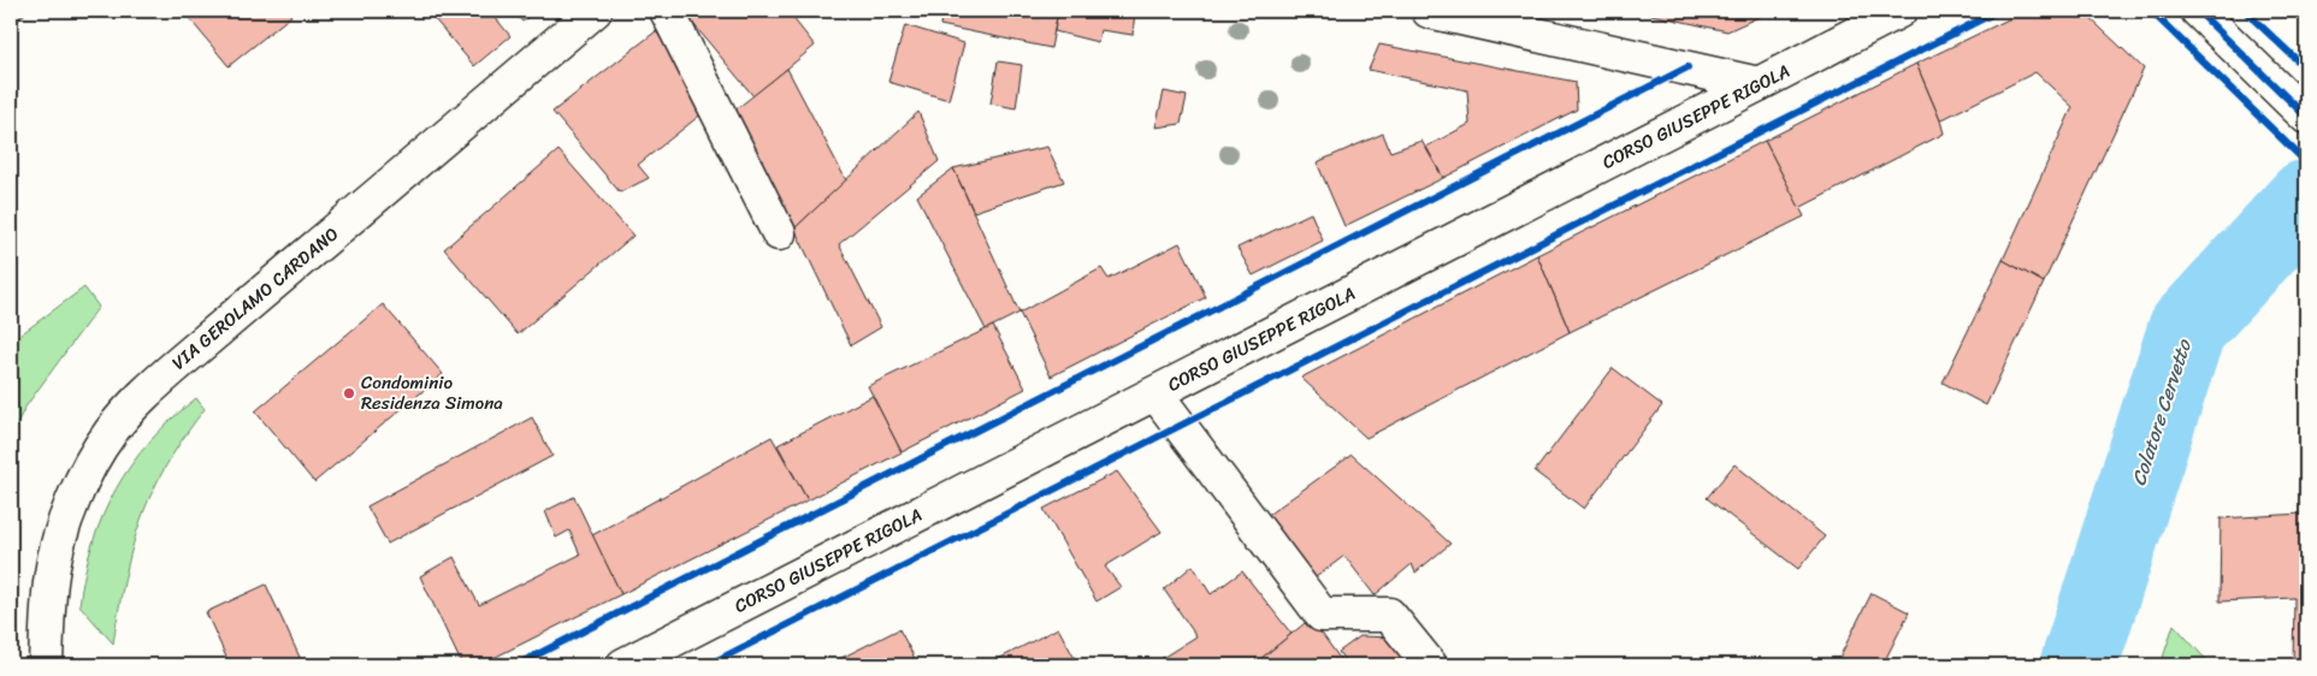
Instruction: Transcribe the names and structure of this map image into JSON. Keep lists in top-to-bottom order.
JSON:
{
  "streets": {
    "street": ["CORSO GIUSEPPE RIGOLA", "VIA GEROLAMO CARDANO"]
  },
  "water": ["Colatore Cervetto"],
  "places": ["Condominio Residenza Simona"]
}
